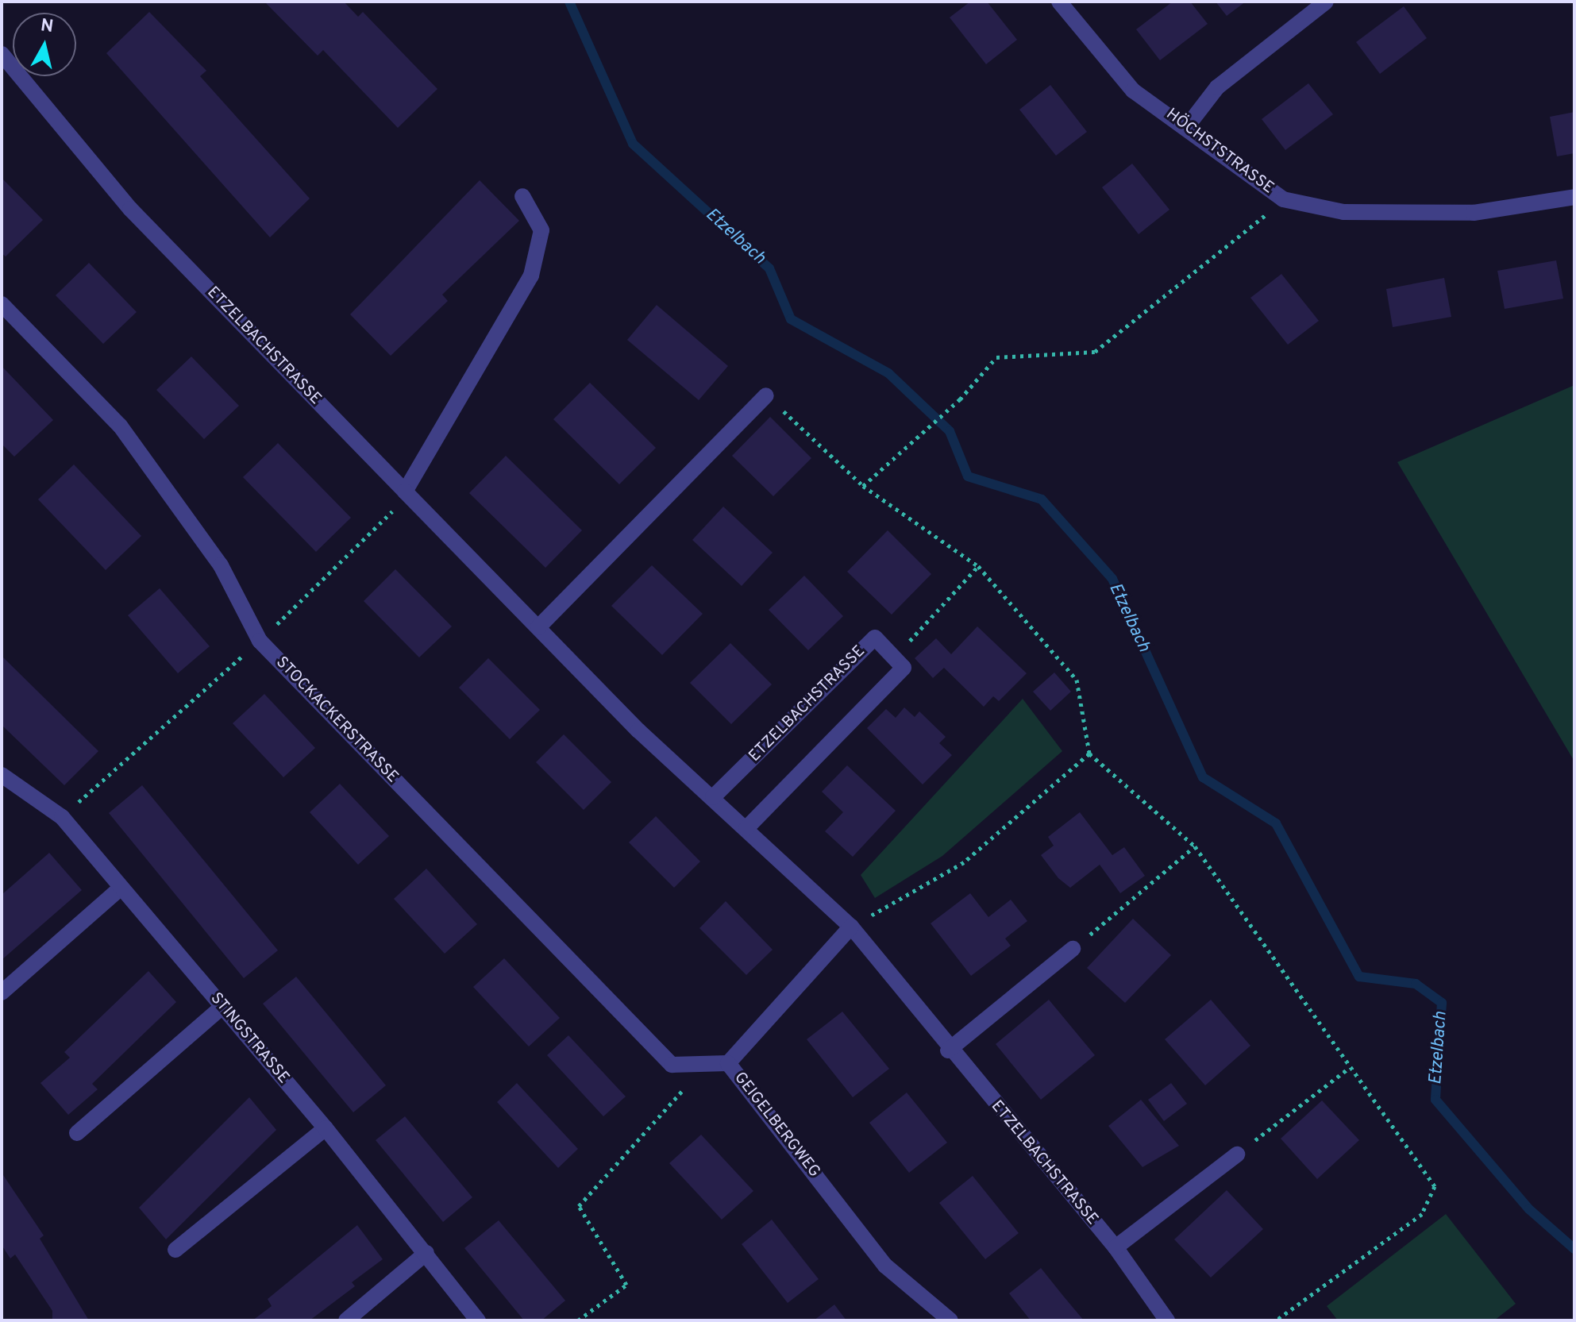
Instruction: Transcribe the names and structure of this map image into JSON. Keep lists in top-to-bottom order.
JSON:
{
  "streets": {
    "street": [
      "HÖCHSTSTRASSE",
      "ETZELBACHSTRASSE",
      "STOCKACKERSTRASSE",
      "STINGSTRASSE",
      "GEIGELBERGWEG"
    ]
  },
  "crossings": [
    ["ETZELBACHSTRASSE", "GEIGELBERGWEG"],
    ["STOCKACKERSTRASSE", "GEIGELBERGWEG"]
  ],
  "water": ["Etzelbach"],
  "north": "top"
}
